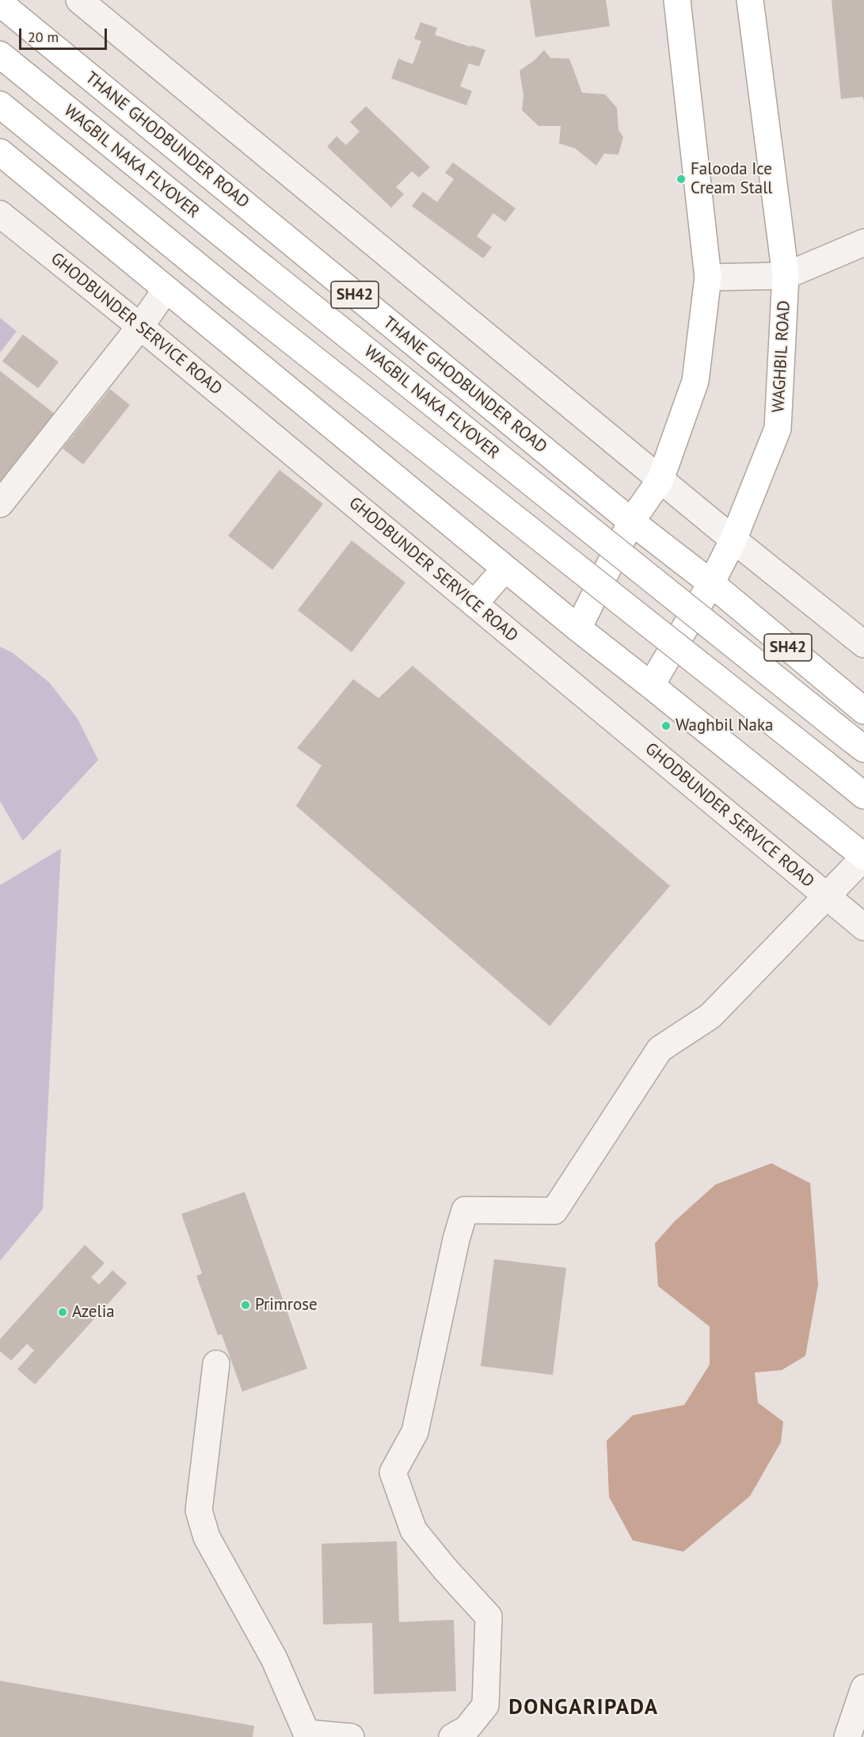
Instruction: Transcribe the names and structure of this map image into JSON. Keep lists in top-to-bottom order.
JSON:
{
  "streets": {
    "main road": [
      "THANE GHODBUNDER ROAD",
      "WAGBIL NAKA FLYOVER",
      "SH42",
      "WAGHBIL ROAD"
    ],
    "street": ["GHODBUNDER SERVICE ROAD"]
  },
  "crossings": [
    ["THANE GHODBUNDER ROAD", "WAGHBIL ROAD"]
  ],
  "districts": ["DONGARIPADA"],
  "places": [
    "Falooda Ice Cream Stall",
    "Waghbil Naka",
    "Primrose",
    "Azelia"
  ],
  "scale_bar": "20 m"
}
